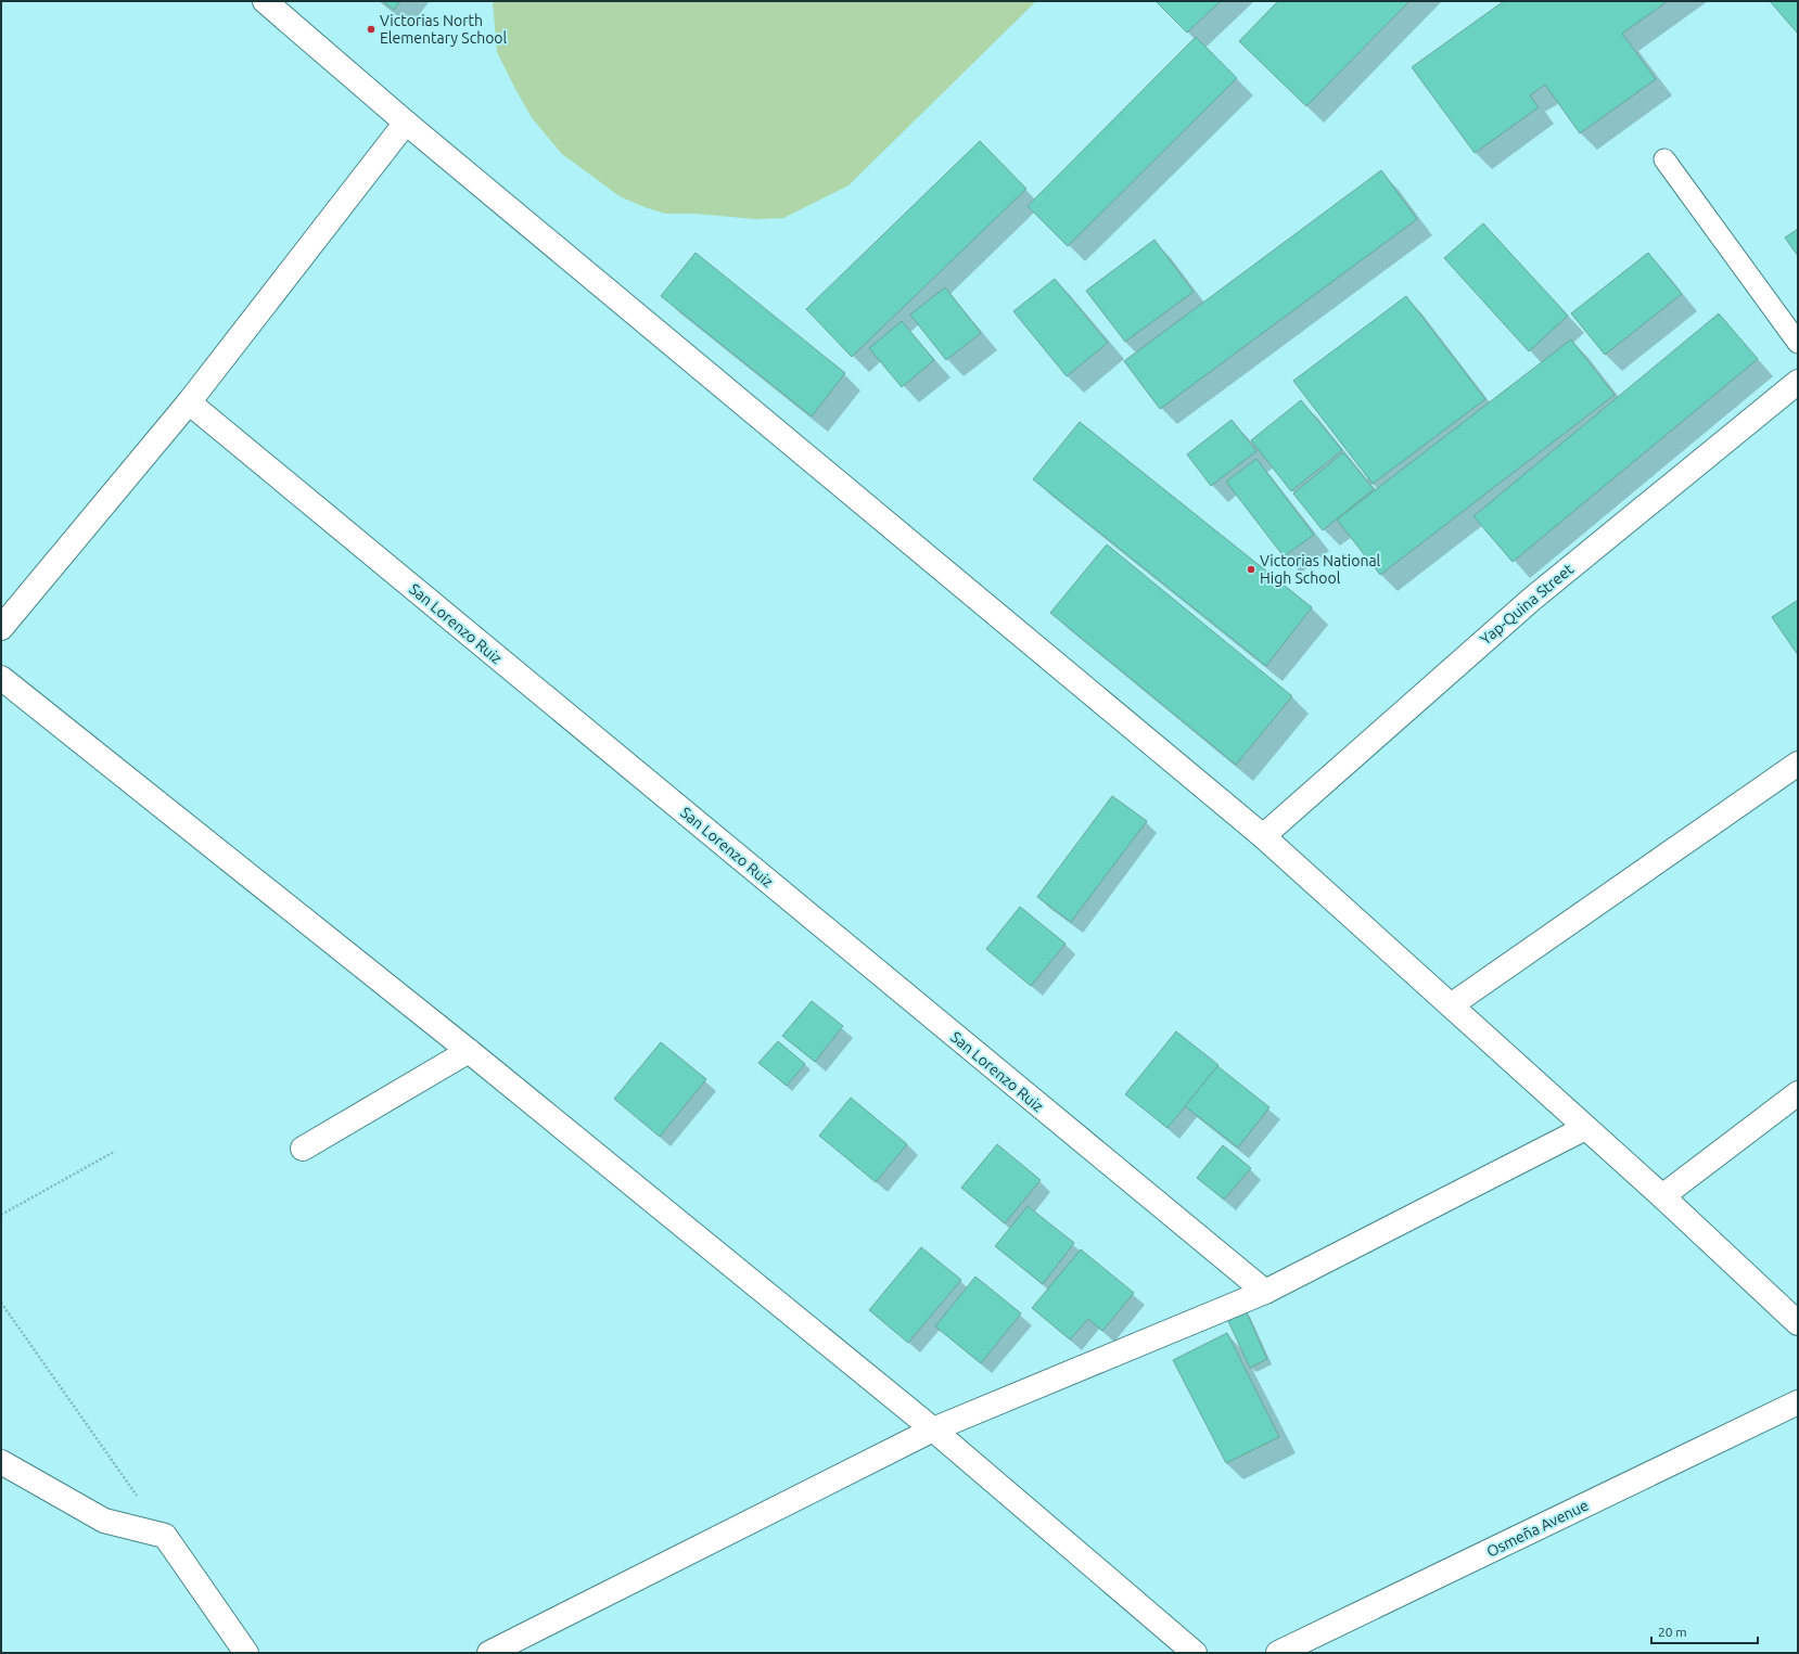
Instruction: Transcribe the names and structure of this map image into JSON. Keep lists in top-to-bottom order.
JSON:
{
  "streets": {
    "street": ["Yap-Quina Street", "San Lorenzo Ruiz", "Osmeña Avenue"]
  },
  "places": ["Victorias North Elementary School", "Victorias National High School"],
  "scale_bar": "20 m"
}
